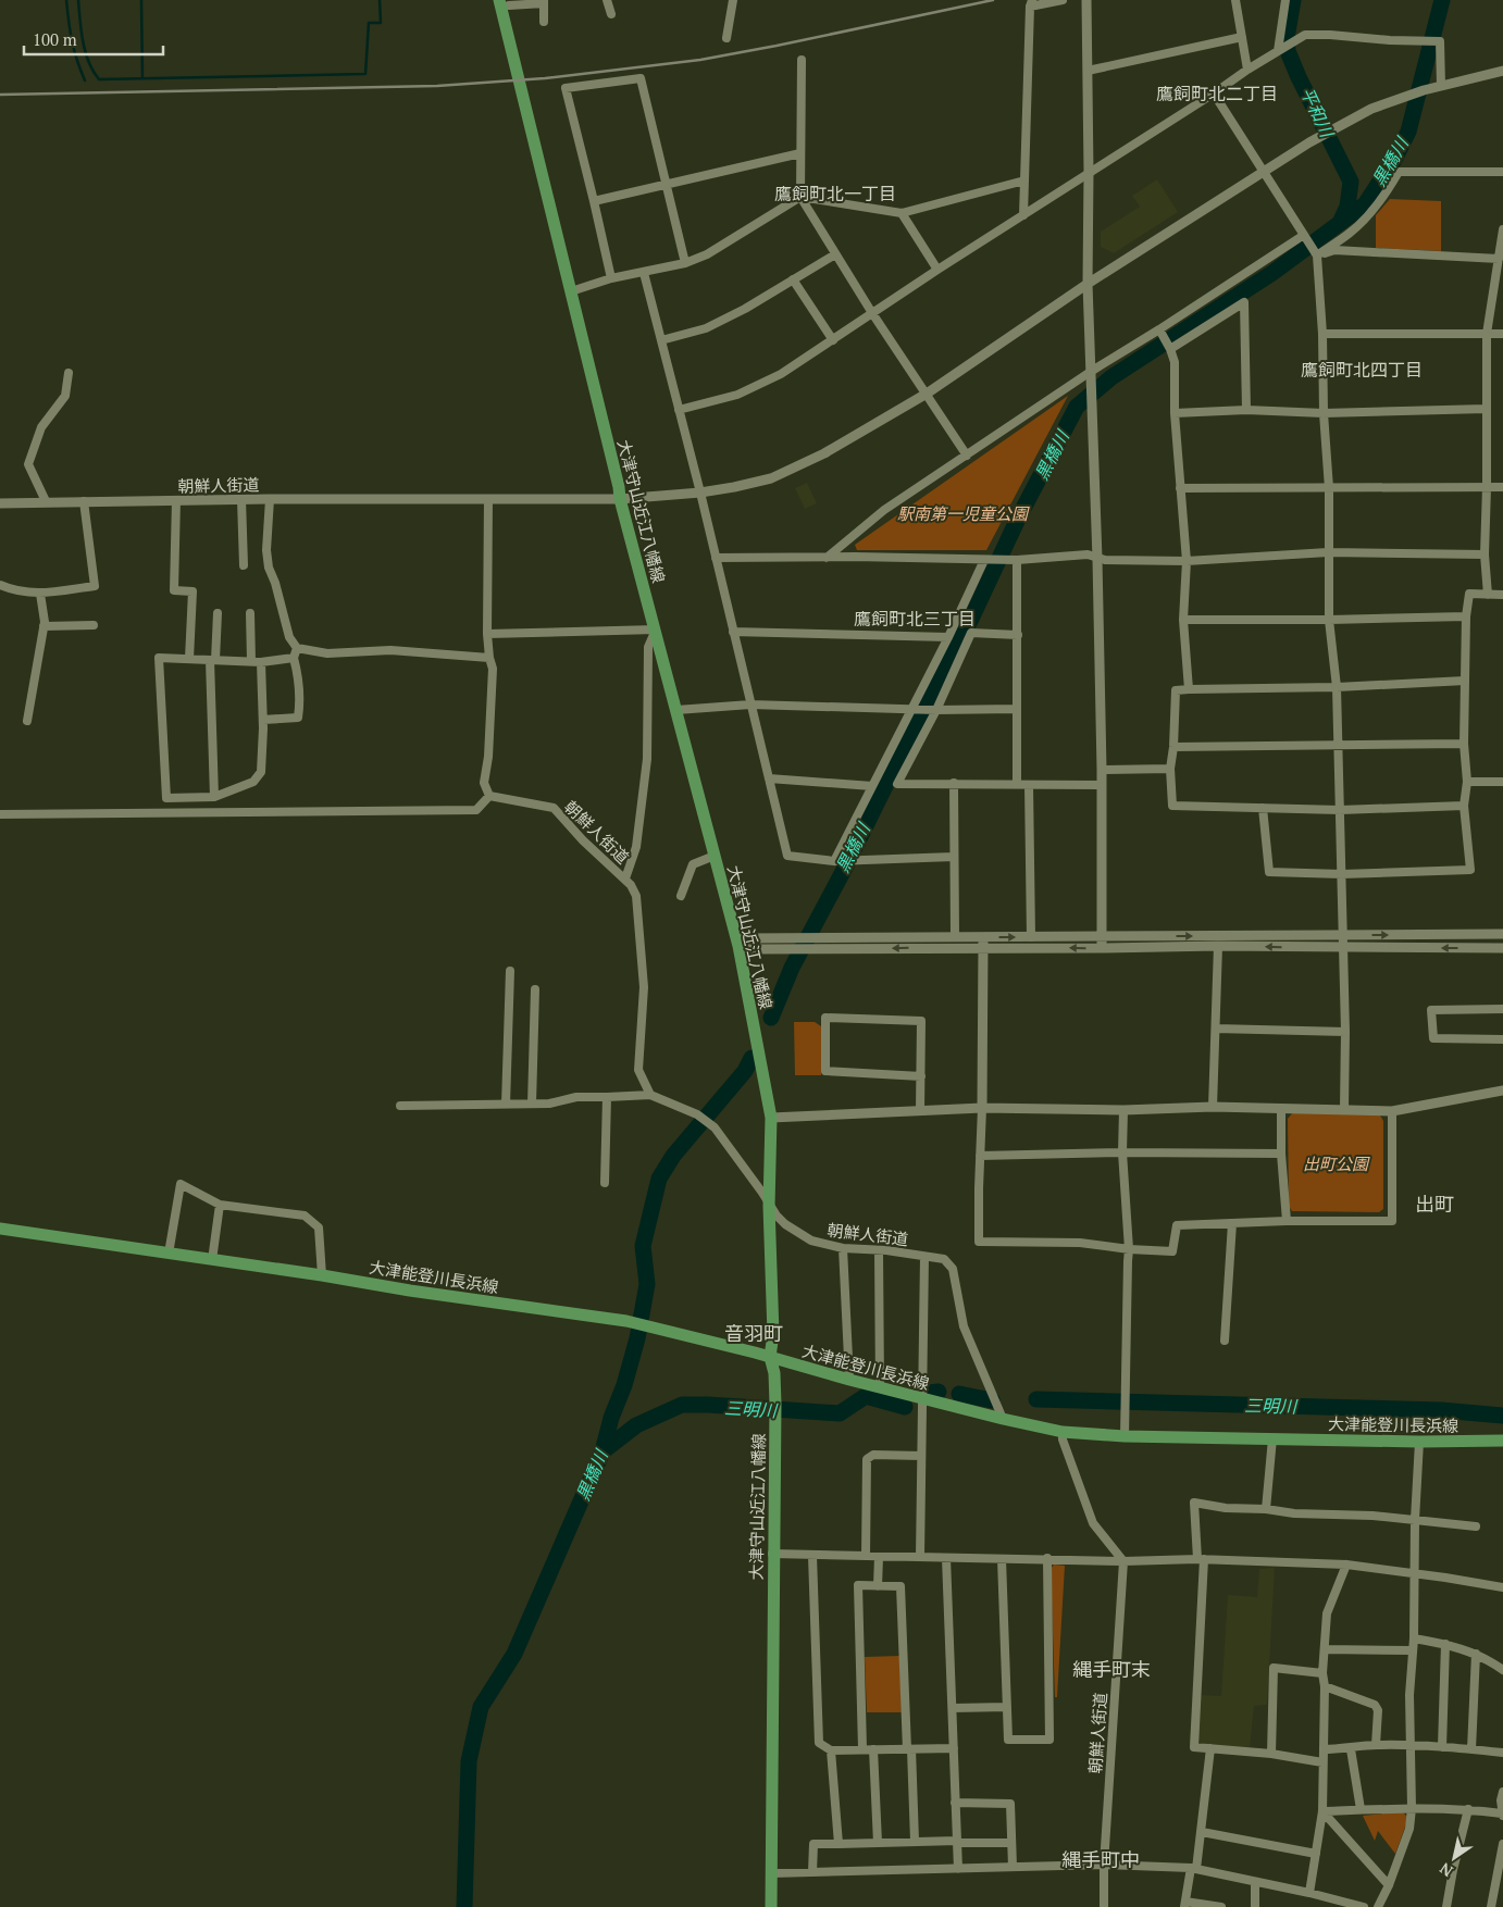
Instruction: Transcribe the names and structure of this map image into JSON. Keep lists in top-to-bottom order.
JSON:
{
  "streets": {
    "main road": ["大津守山近江八幡線", "大津能登川長浜線"],
    "street": ["朝鮮人街道"]
  },
  "crossings": [
    ["朝鮮人街道", "大津守山近江八幡線"],
    ["朝鮮人街道", "大津能登川長浜線"],
    ["大津守山近江八幡線", "大津能登川長浜線"]
  ],
  "districts": [
    "鷹飼町北二丁目",
    "鷹飼町北一丁目",
    "鷹飼町北四丁目",
    "鷹飼町北三丁目",
    "出町",
    "音羽町",
    "縄手町末",
    "縄手町中"
  ],
  "water": ["平和川", "黒橋川", "三明川"],
  "parks": ["駅南第一児童公園", "出町公園"],
  "scale_bar": "100 m",
  "north": "bottom left"
}
